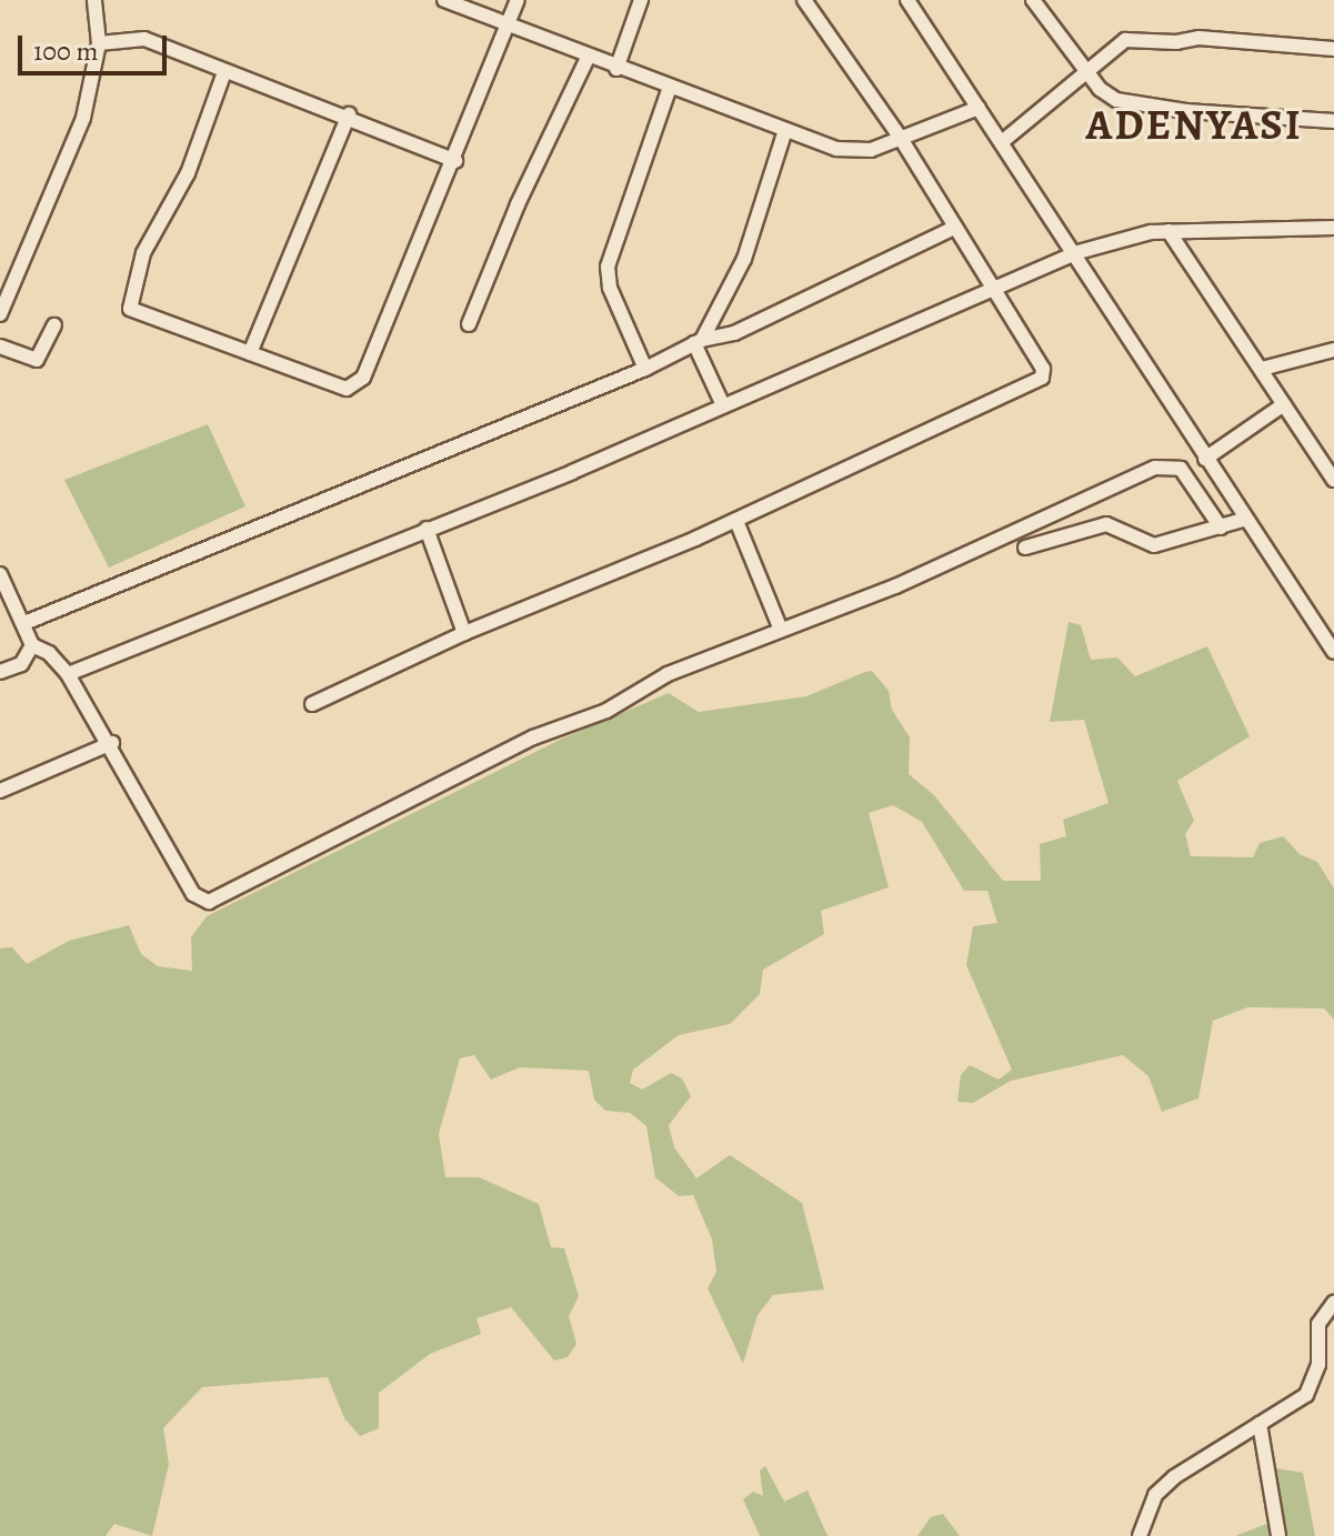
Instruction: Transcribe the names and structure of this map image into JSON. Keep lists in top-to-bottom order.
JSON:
{
  "districts": ["ADENYASI"],
  "scale_bar": "100 m"
}
